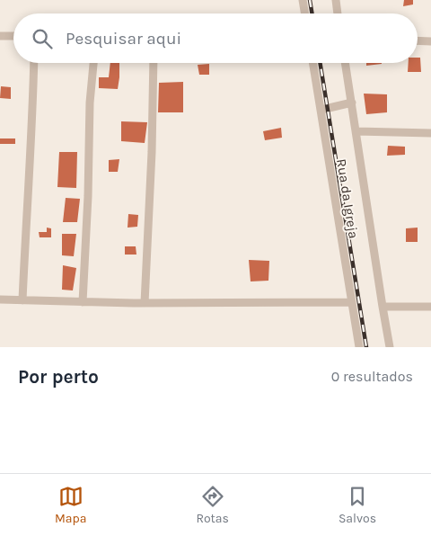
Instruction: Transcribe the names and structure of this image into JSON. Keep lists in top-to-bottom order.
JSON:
{
  "streets": {
    "street": ["Rua da Igreja"]
  },
  "page": {
    "search": "Pesquisar aqui",
    "heading": ["Por perto", "0 resultados"],
    "nav": ["Mapa", "Rotas", "Salvos"]
  }
}
